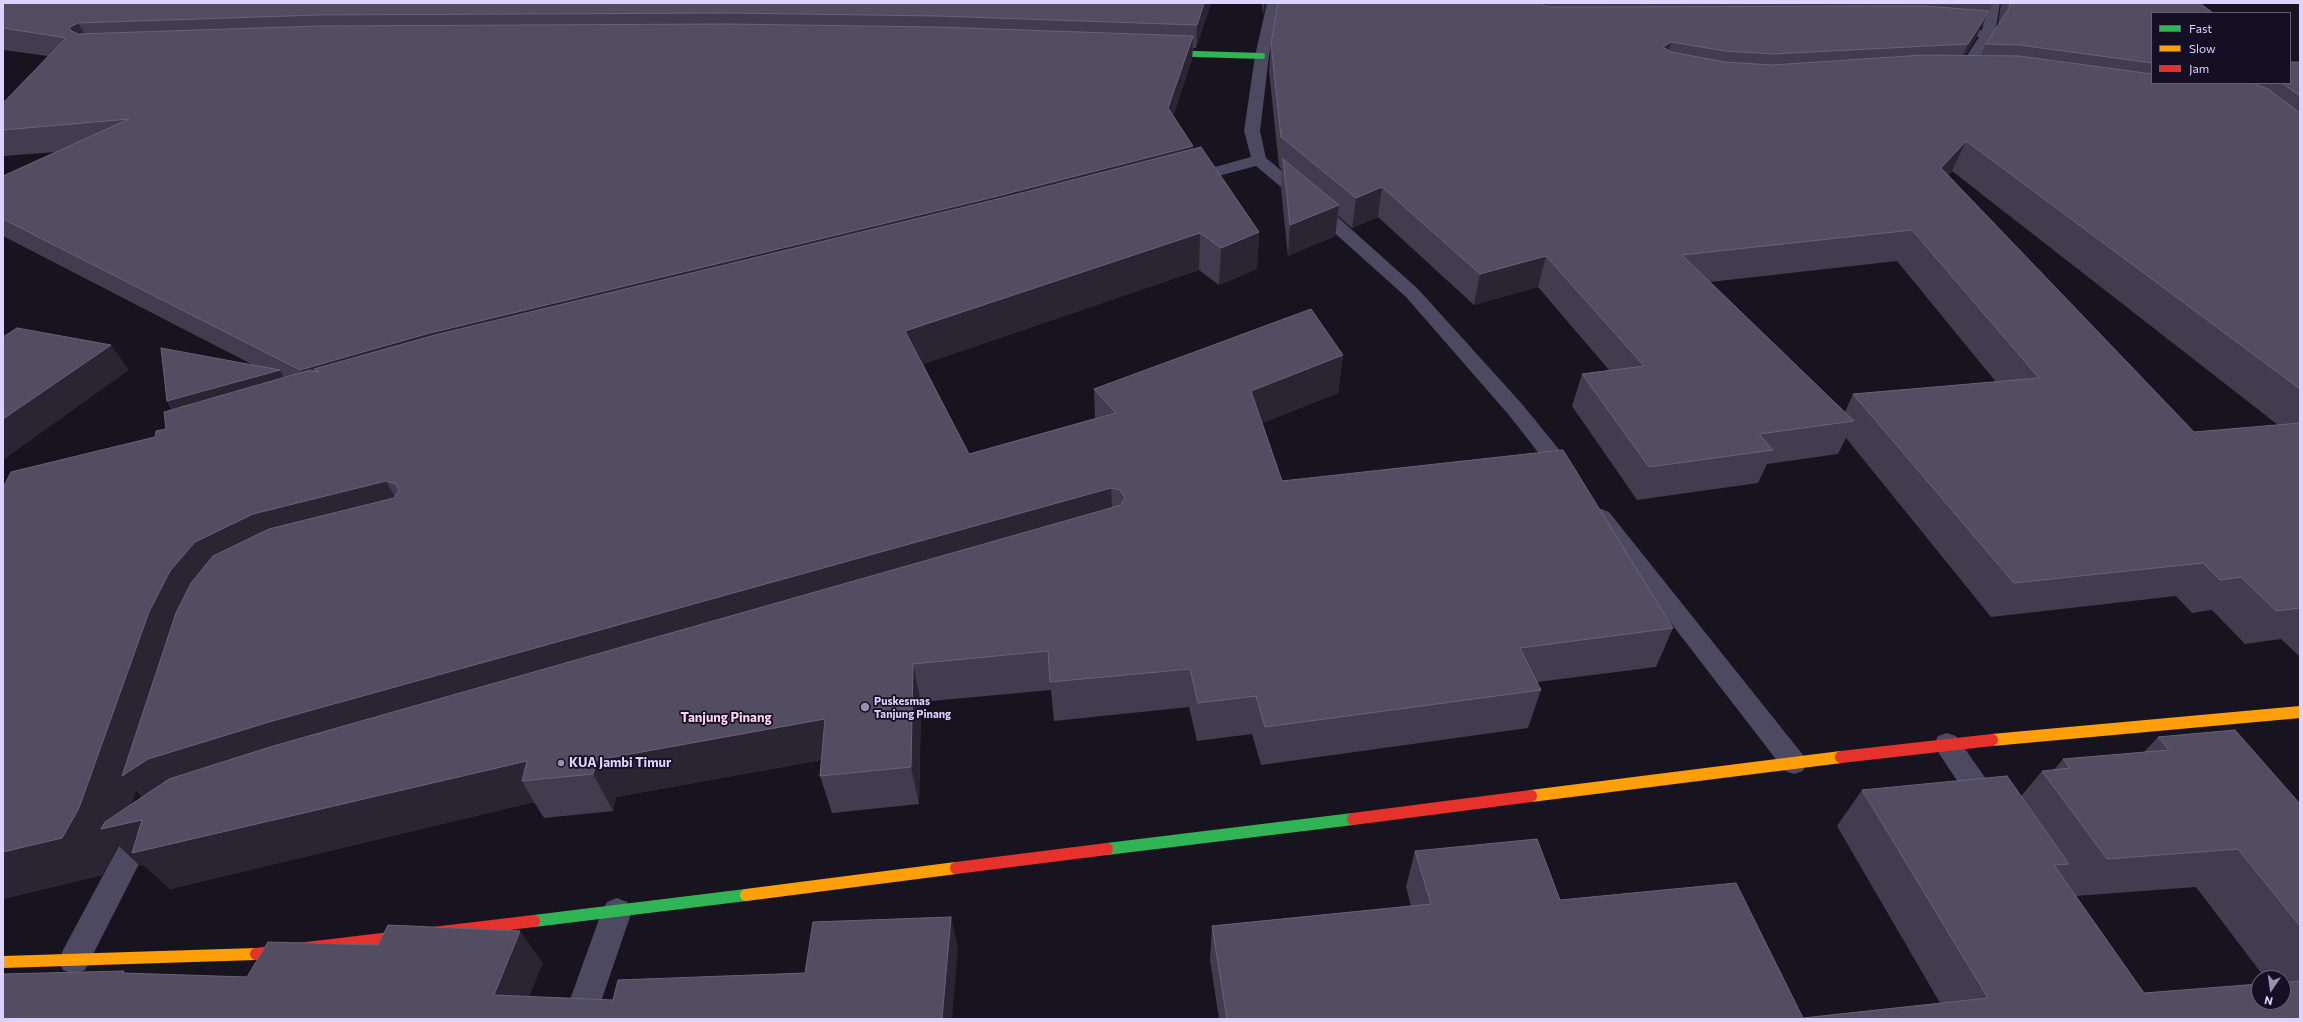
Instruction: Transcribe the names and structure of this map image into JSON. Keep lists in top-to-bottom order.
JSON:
{
  "districts": ["Tanjung Pinang"],
  "places": ["Puskesmas Tanjung Pinang", "KUA Jambi Timur"],
  "legend": ["Fast", "Slow", "Jam"],
  "north": "bottom"
}
